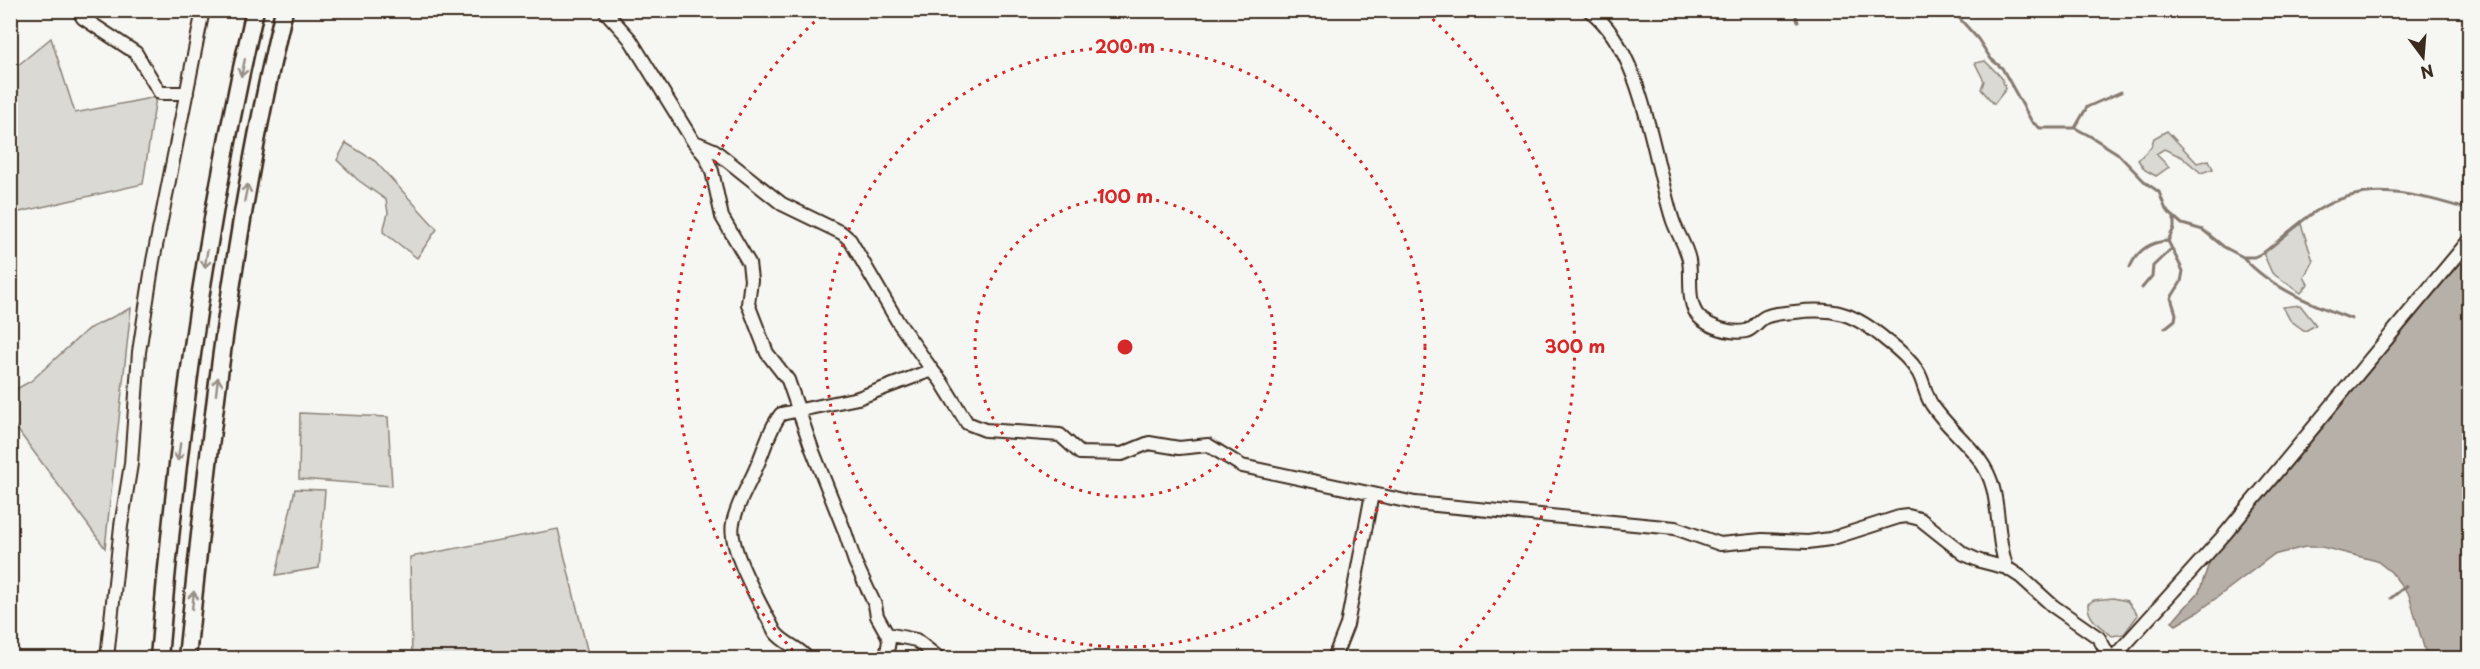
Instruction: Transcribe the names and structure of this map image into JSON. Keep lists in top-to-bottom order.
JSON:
{
  "north": "bottom",
  "rings": ["200 m", "100 m", "300 m"]
}
